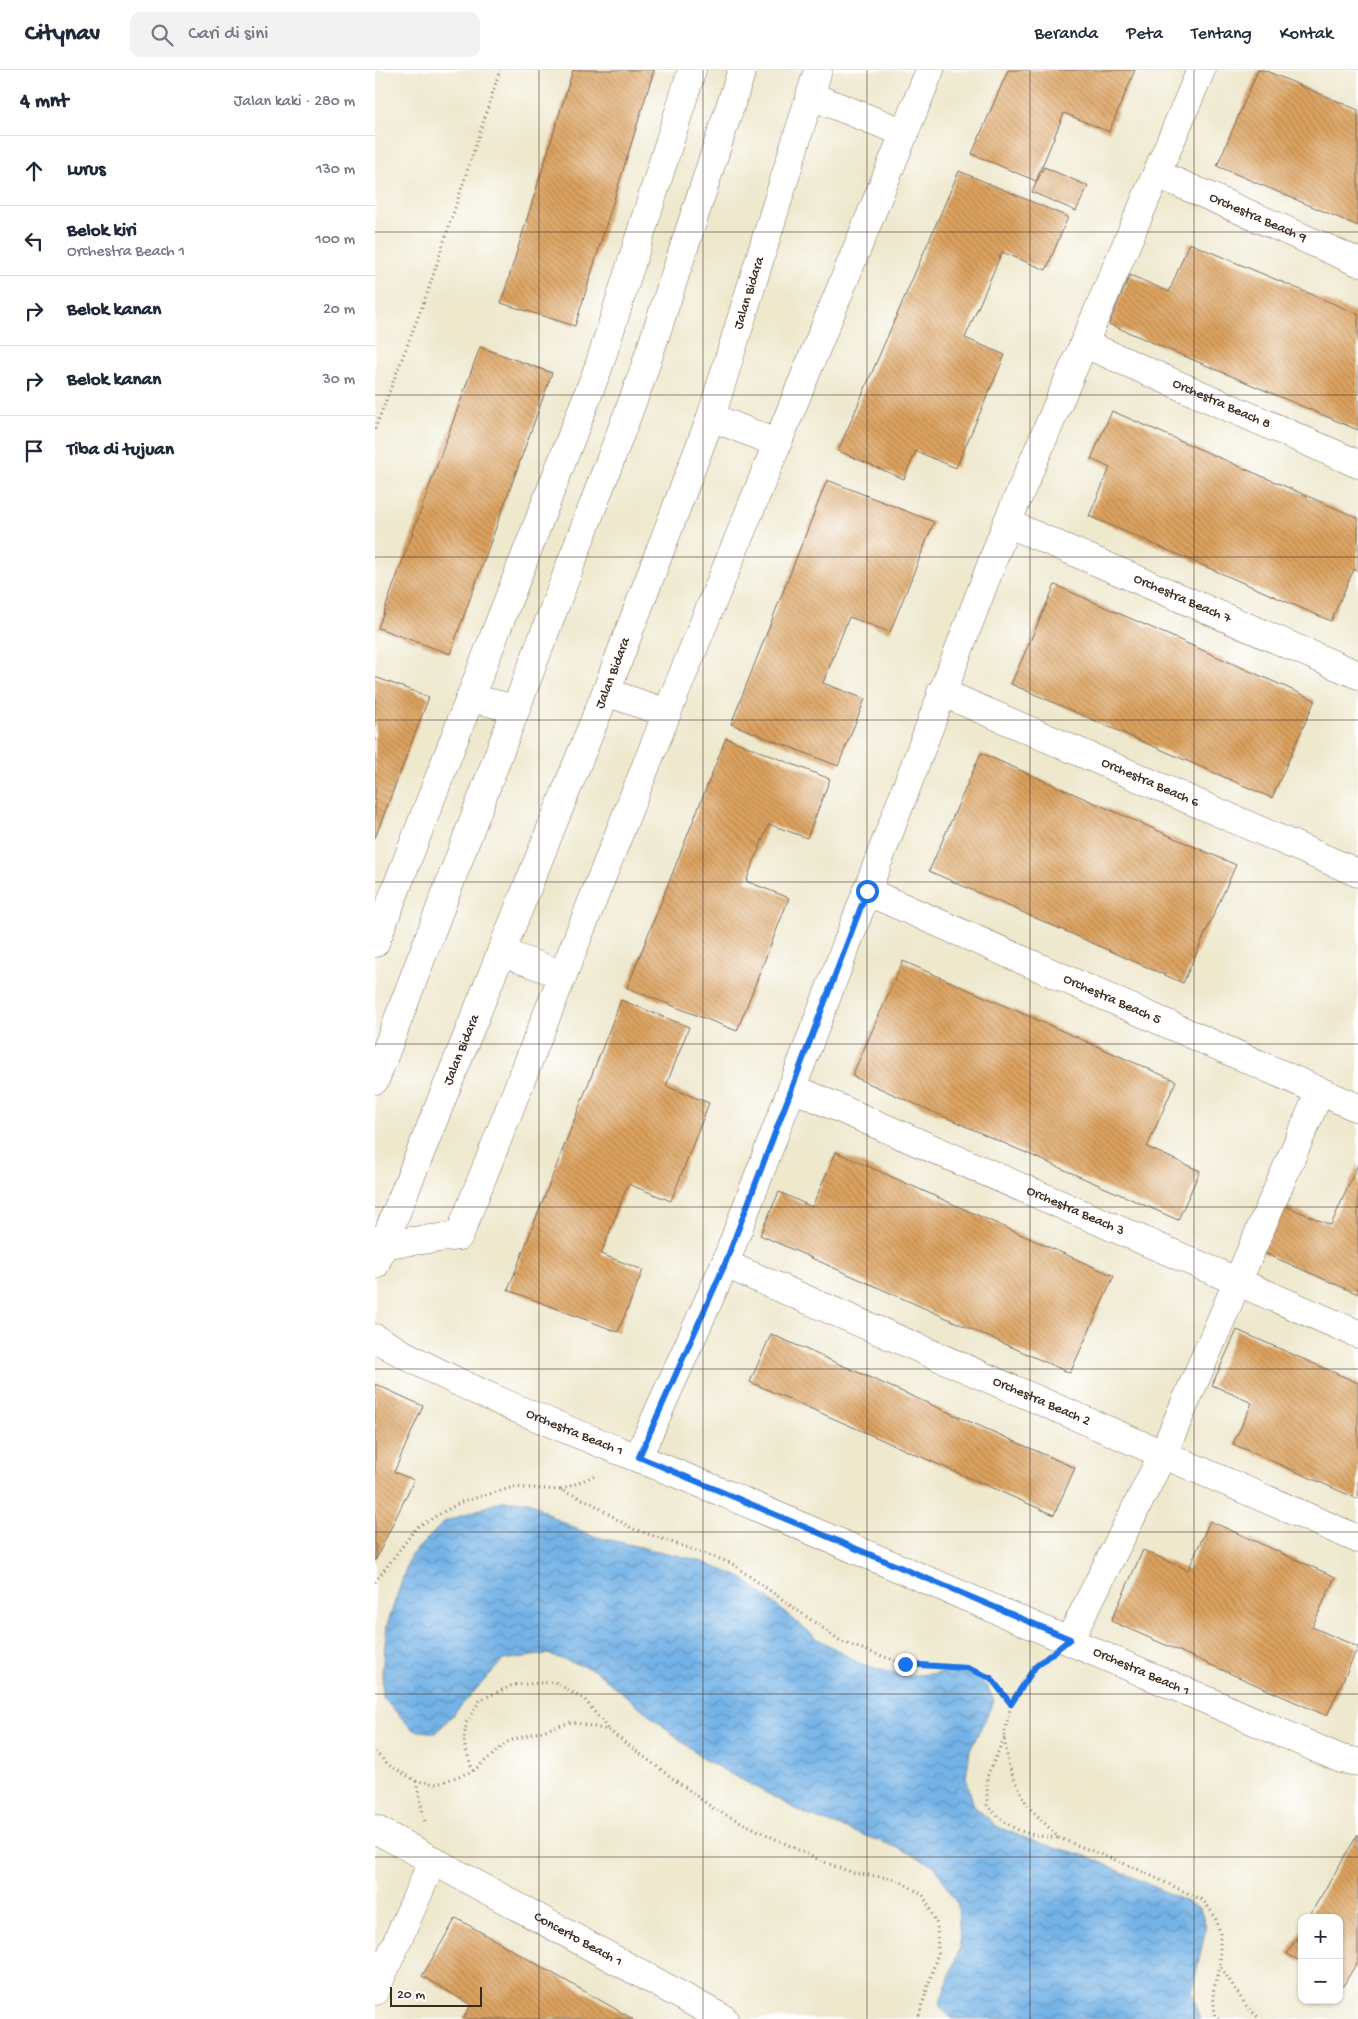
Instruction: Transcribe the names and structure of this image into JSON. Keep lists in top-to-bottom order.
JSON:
{
  "streets": {
    "street": [
      "Orchestra Beach 9",
      "Jalan Bidara",
      "Orchestra Beach 8",
      "Orchestra Beach 7",
      "Orchestra Beach 6",
      "Orchestra Beach 5",
      "Orchestra Beach 3",
      "Orchestra Beach 2",
      "Orchestra Beach 1",
      "Concerto Beach 1"
    ]
  },
  "scale_bar": "20 m",
  "page": {
    "header": "Citynav",
    "search": "Cari di sini",
    "nav": [
      "Beranda",
      "Peta",
      "Tentang",
      "Kontak"
    ],
    "heading": ["4 mnt", "Jalan kaki · 280 m"],
    "list": [
      ["Lurus", "130 m"],
      ["Belok kiri", "Orchestra Beach 1", "100 m"],
      ["Belok kanan", "20 m"],
      ["Belok kanan", "30 m"],
      "Tiba di tujuan"
    ],
    "map_buttons": ["+", "−"],
    "scale": "20 m"
  }
}
